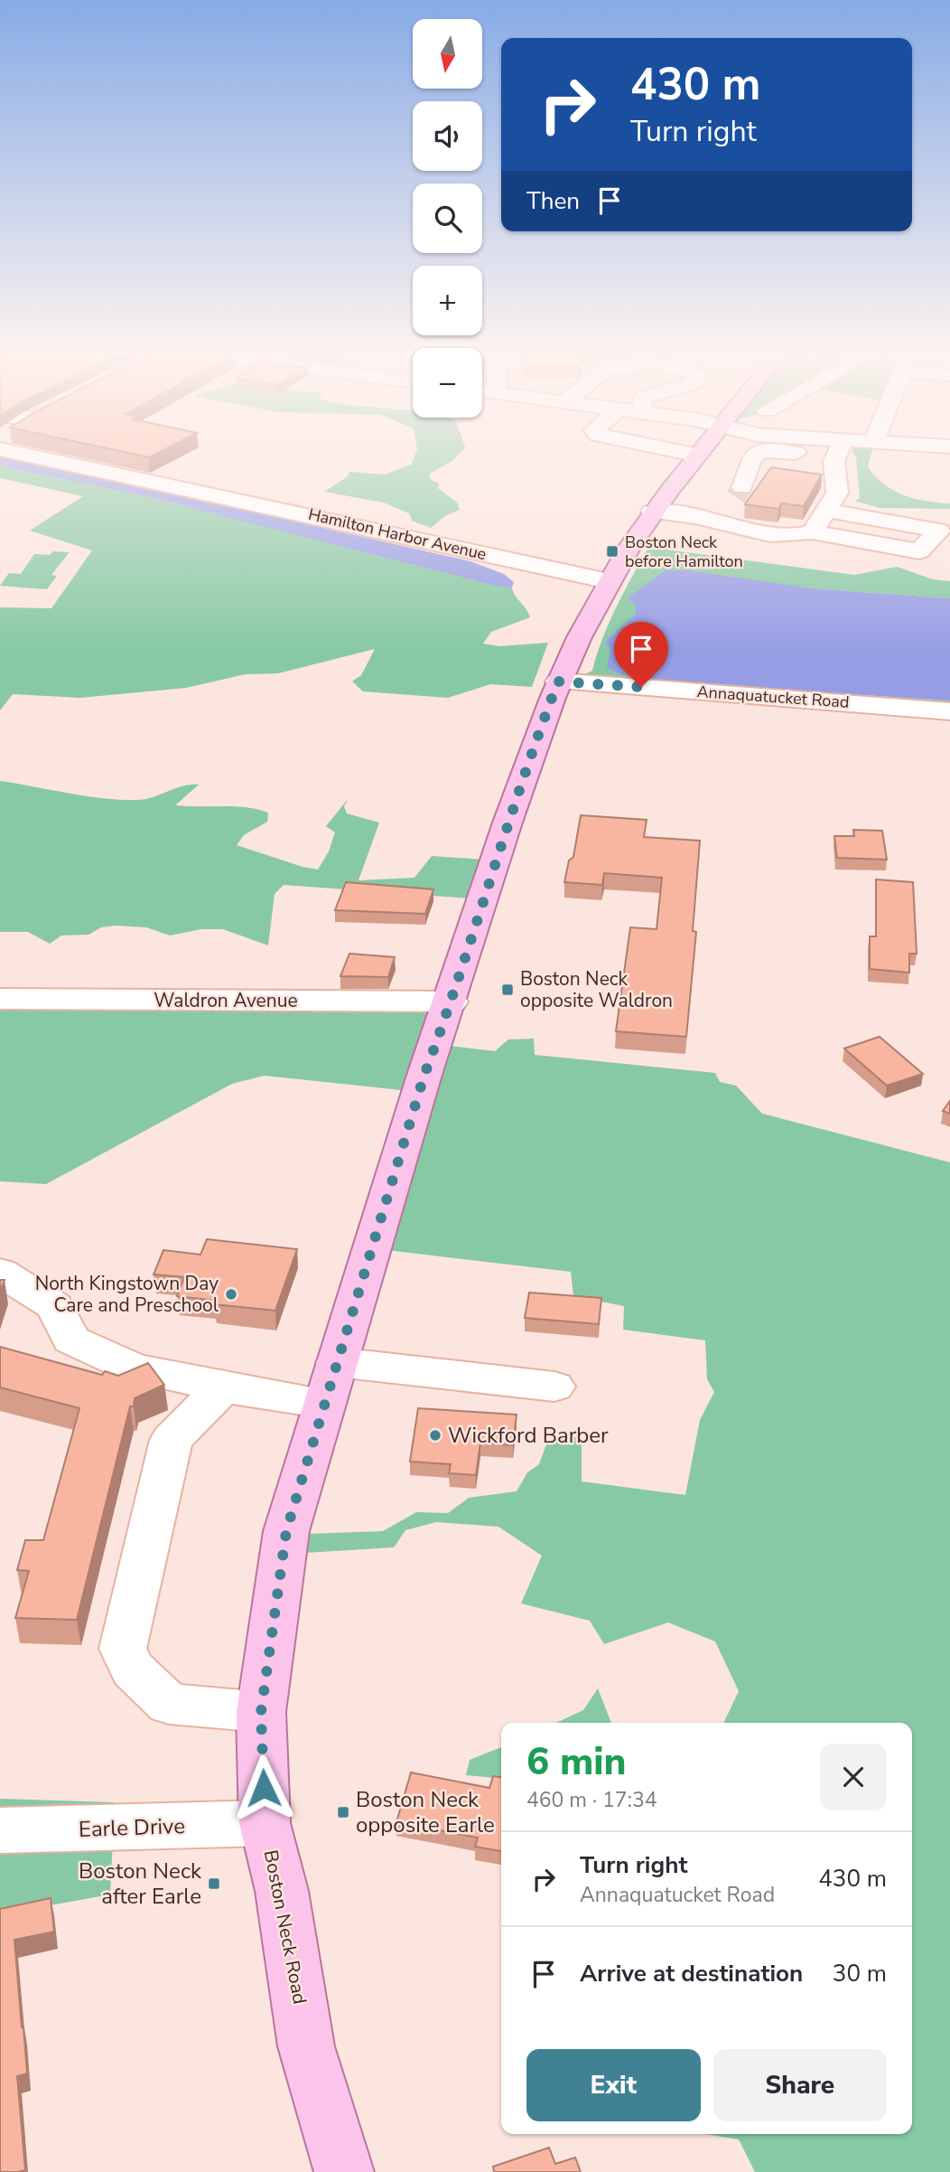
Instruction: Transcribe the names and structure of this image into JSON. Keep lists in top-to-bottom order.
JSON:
{
  "streets": {
    "main road": ["Boston Neck Road"],
    "street": [
      "Hamilton Harbor Avenue",
      "Annaquatucket Road",
      "Waldron Avenue",
      "Earle Drive"
    ]
  },
  "crossings": [
    ["Hamilton Harbor Avenue", "Boston Neck Road"],
    ["Annaquatucket Road", "Boston Neck Road"],
    ["Waldron Avenue", "Boston Neck Road"],
    ["Earle Drive", "Boston Neck Road"]
  ],
  "places": {
    "transit": [
      "Boston Neck before Hamilton",
      "Boston Neck opposite Waldron",
      "Boston Neck opposite Earle",
      "Boston Neck after Earle"
    ],
    "other": ["North Kingstown Day Care and Preschool", "Wickford Barber"]
  },
  "north": "bottom",
  "page": {
    "map_buttons": ["+", "−"],
    "turn": ["430 m", "Turn right"],
    "then": "Then",
    "heading": ["6 min", "460 m · 17:34"],
    "list": [
      {
        "name": "Turn right",
        "note": "Annaquatucket Road",
        "value": "430 m"
      },
      {
        "name": "Arrive at destination",
        "value": "30 m"
      }
    ],
    "buttons": ["Exit", "Share"]
  }
}
